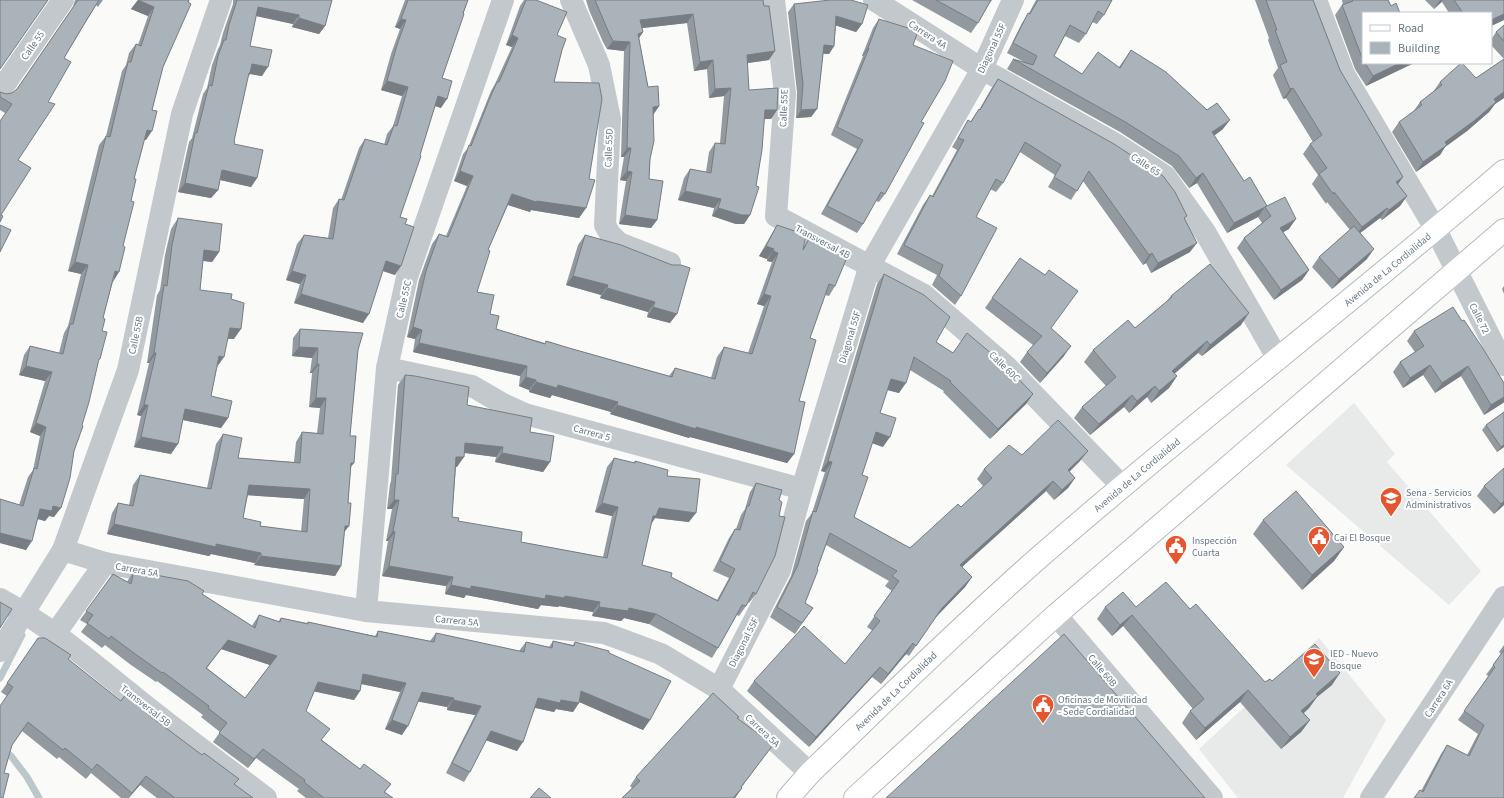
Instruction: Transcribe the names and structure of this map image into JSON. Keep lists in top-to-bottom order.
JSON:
{
  "streets": {
    "main road": ["Avenida de La Cordialidad"],
    "street": [
      "Carrera 4A",
      "Calle 55",
      "Diagonal 55F",
      "Calle 55E",
      "Calle 55D",
      "Calle 65",
      "Transversal 4B",
      "Calle 55C",
      "Calle 72",
      "Calle 55B",
      "Calle 60C",
      "Carrera 5",
      "Carrera 5A",
      "Calle 60B",
      "Carrera 6A",
      "Transversal 5B"
    ]
  },
  "crossings": [
    ["Carrera 4A", "Diagonal 55F"],
    ["Carrera 4A", "Calle 65"],
    ["Diagonal 55F", "Calle 65"],
    ["Diagonal 55F", "Transversal 4B"],
    ["Diagonal 55F", "Calle 60C"],
    ["Diagonal 55F", "Carrera 5"],
    ["Diagonal 55F", "Carrera 5A"],
    ["Calle 55E", "Transversal 4B"],
    ["Calle 65", "Avenida de La Cordialidad"],
    ["Transversal 4B", "Calle 60C"],
    ["Avenida de La Cordialidad", "Calle 72"],
    ["Avenida de La Cordialidad", "Calle 60C"],
    ["Avenida de La Cordialidad", "Carrera 5A"],
    ["Calle 55C", "Carrera 5"],
    ["Calle 55C", "Carrera 5A"],
    ["Calle 55B", "Carrera 5A"],
    ["Calle 55B", "Transversal 5B"]
  ],
  "places": {
    "school or university": ["Sena - Servicios Administrativos", "IED - Nuevo Bosque"],
    "public building": ["Cai El Bosque", "Inspección Cuarta", "Oficinas de Movilidad - Sede Cordialidad"]
  },
  "legend": ["Road", "Building"]
}
